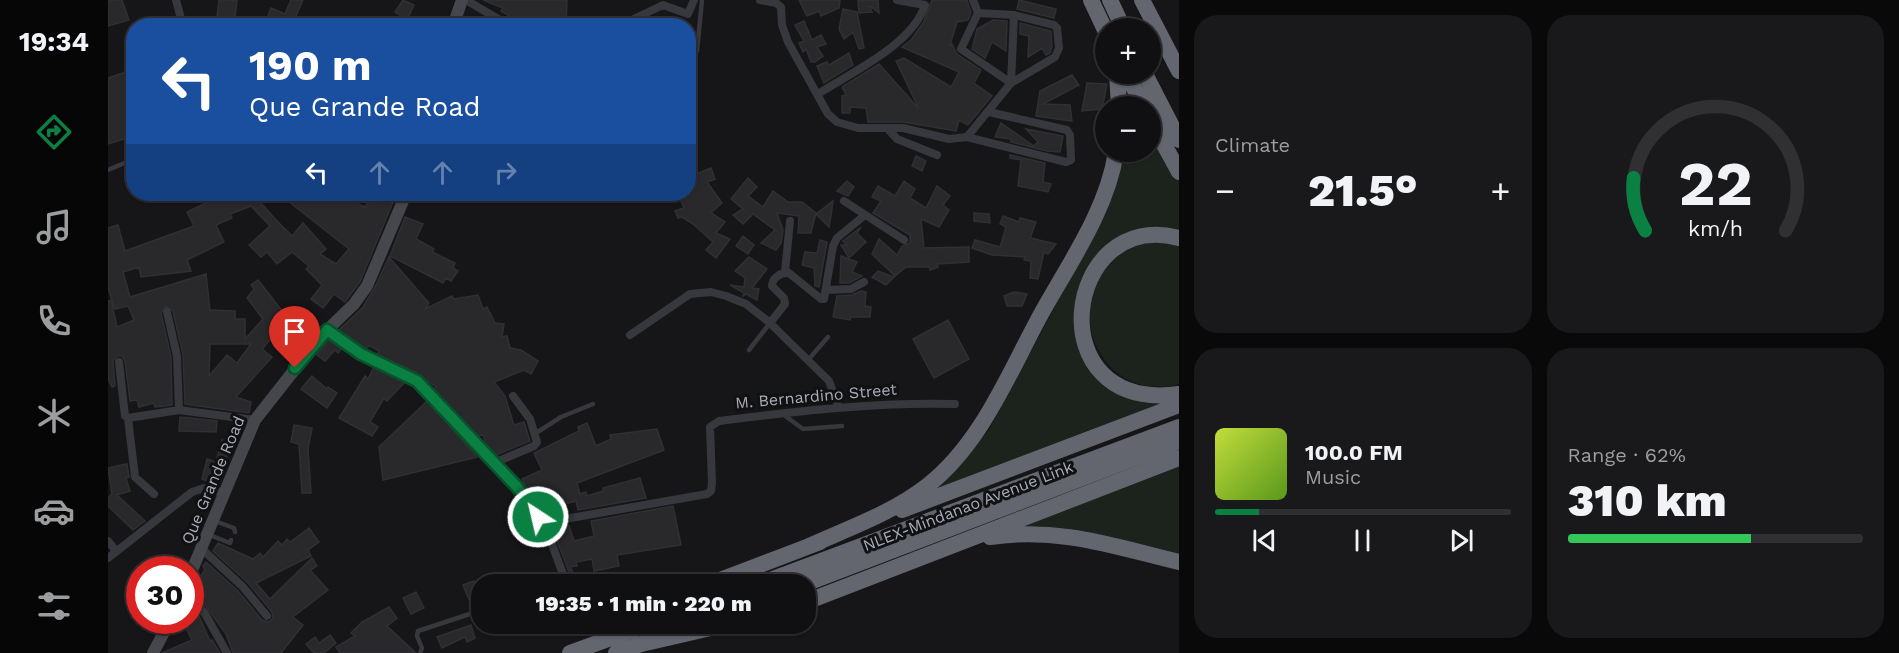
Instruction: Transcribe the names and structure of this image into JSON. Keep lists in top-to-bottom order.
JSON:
{
  "streets": {
    "highway": ["NLEX-Mindanao Avenue Link"],
    "main road": ["Que Grande Road"],
    "street": ["M. Bernardino Street"]
  },
  "page": {
    "tabs": "19:34",
    "tile": [
      "Climate",
      ["Range · 62%", "310 km"]
    ],
    "map_buttons": ["+", "−"],
    "turn": ["190 m", "Que Grande Road"],
    "heat": ["−", "21.5°", "+"],
    "song": ["100.0 FM", "Music"],
    "limit": "30",
    "trip": "19:35 · 1 min · 220 m",
    "gauge": ["22", "km/h"]
  }
}
